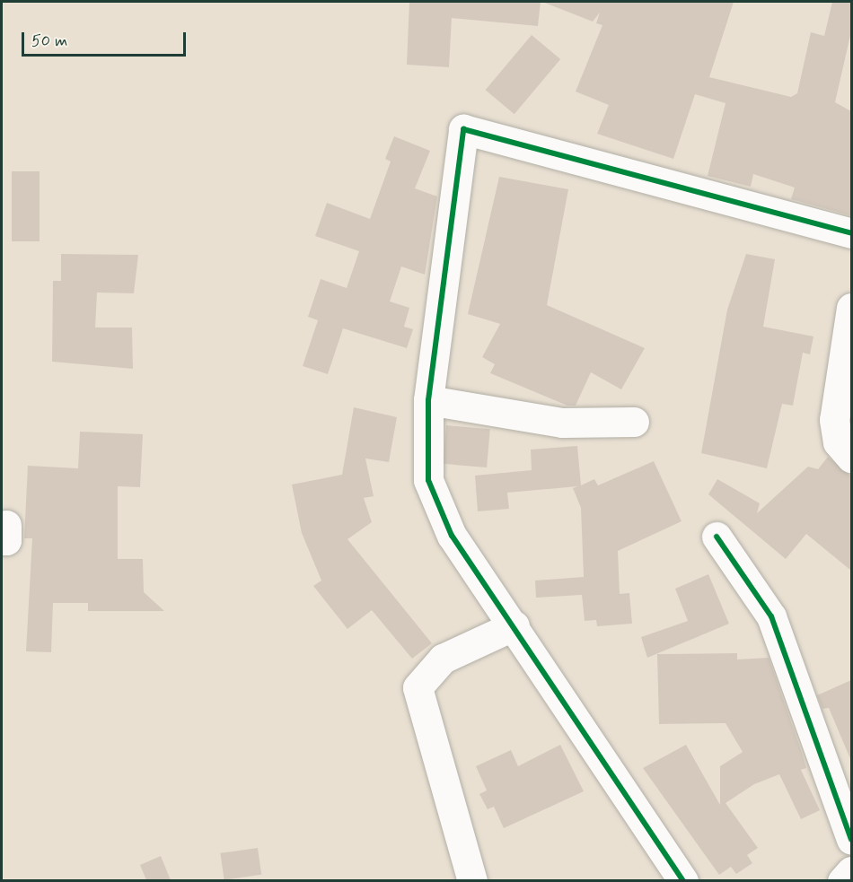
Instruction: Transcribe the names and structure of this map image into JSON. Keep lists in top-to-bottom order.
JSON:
{
  "scale_bar": "50 m"
}
